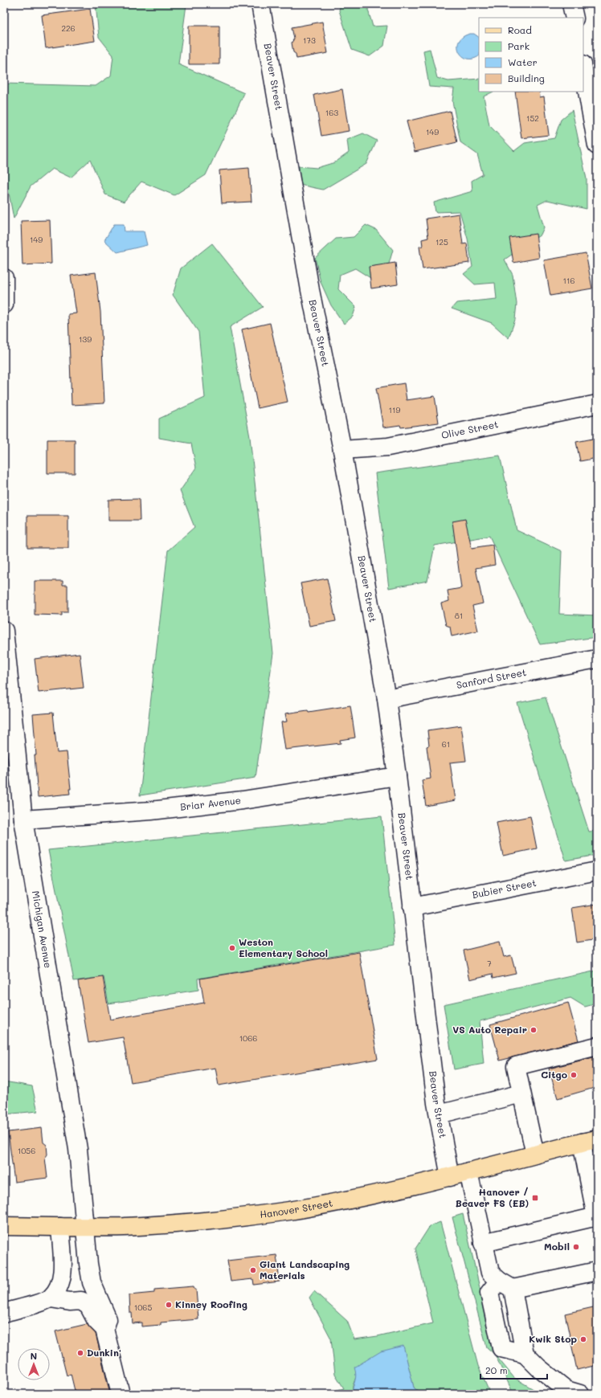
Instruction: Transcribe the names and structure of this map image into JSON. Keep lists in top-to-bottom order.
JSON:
{
  "streets": {
    "main road": ["Hanover Street"],
    "street": [
      "Beaver Street",
      "Olive Street",
      "Sanford Street",
      "Briar Avenue",
      "Bubier Street",
      "Michigan Avenue"
    ]
  },
  "crossings": [
    ["Beaver Street", "Olive Street"],
    ["Beaver Street", "Sanford Street"],
    ["Beaver Street", "Briar Avenue"],
    ["Beaver Street", "Bubier Street"],
    ["Beaver Street", "Hanover Street"],
    ["Briar Avenue", "Michigan Avenue"],
    ["Michigan Avenue", "Hanover Street"]
  ],
  "places": {
    "other": [
      "Weston Elementary School",
      "VS Auto Repair",
      "Citgo",
      "Mobil",
      "Giant Landscaping Materials",
      "Kinney Roofing",
      "Kwik Stop",
      "Dunkin'"
    ],
    "transit": ["Hanover / Beaver FS (EB)"]
  },
  "house_numbers": [
    "226",
    "173",
    "163",
    "152",
    "149",
    "149",
    "125",
    "116",
    "139",
    "119",
    "81",
    "61",
    "7",
    "1066",
    "1056",
    "1065"
  ],
  "legend": [
    "Road",
    "Park",
    "Water",
    "Building"
  ],
  "scale_bar": "20 m",
  "north": "top"
}
